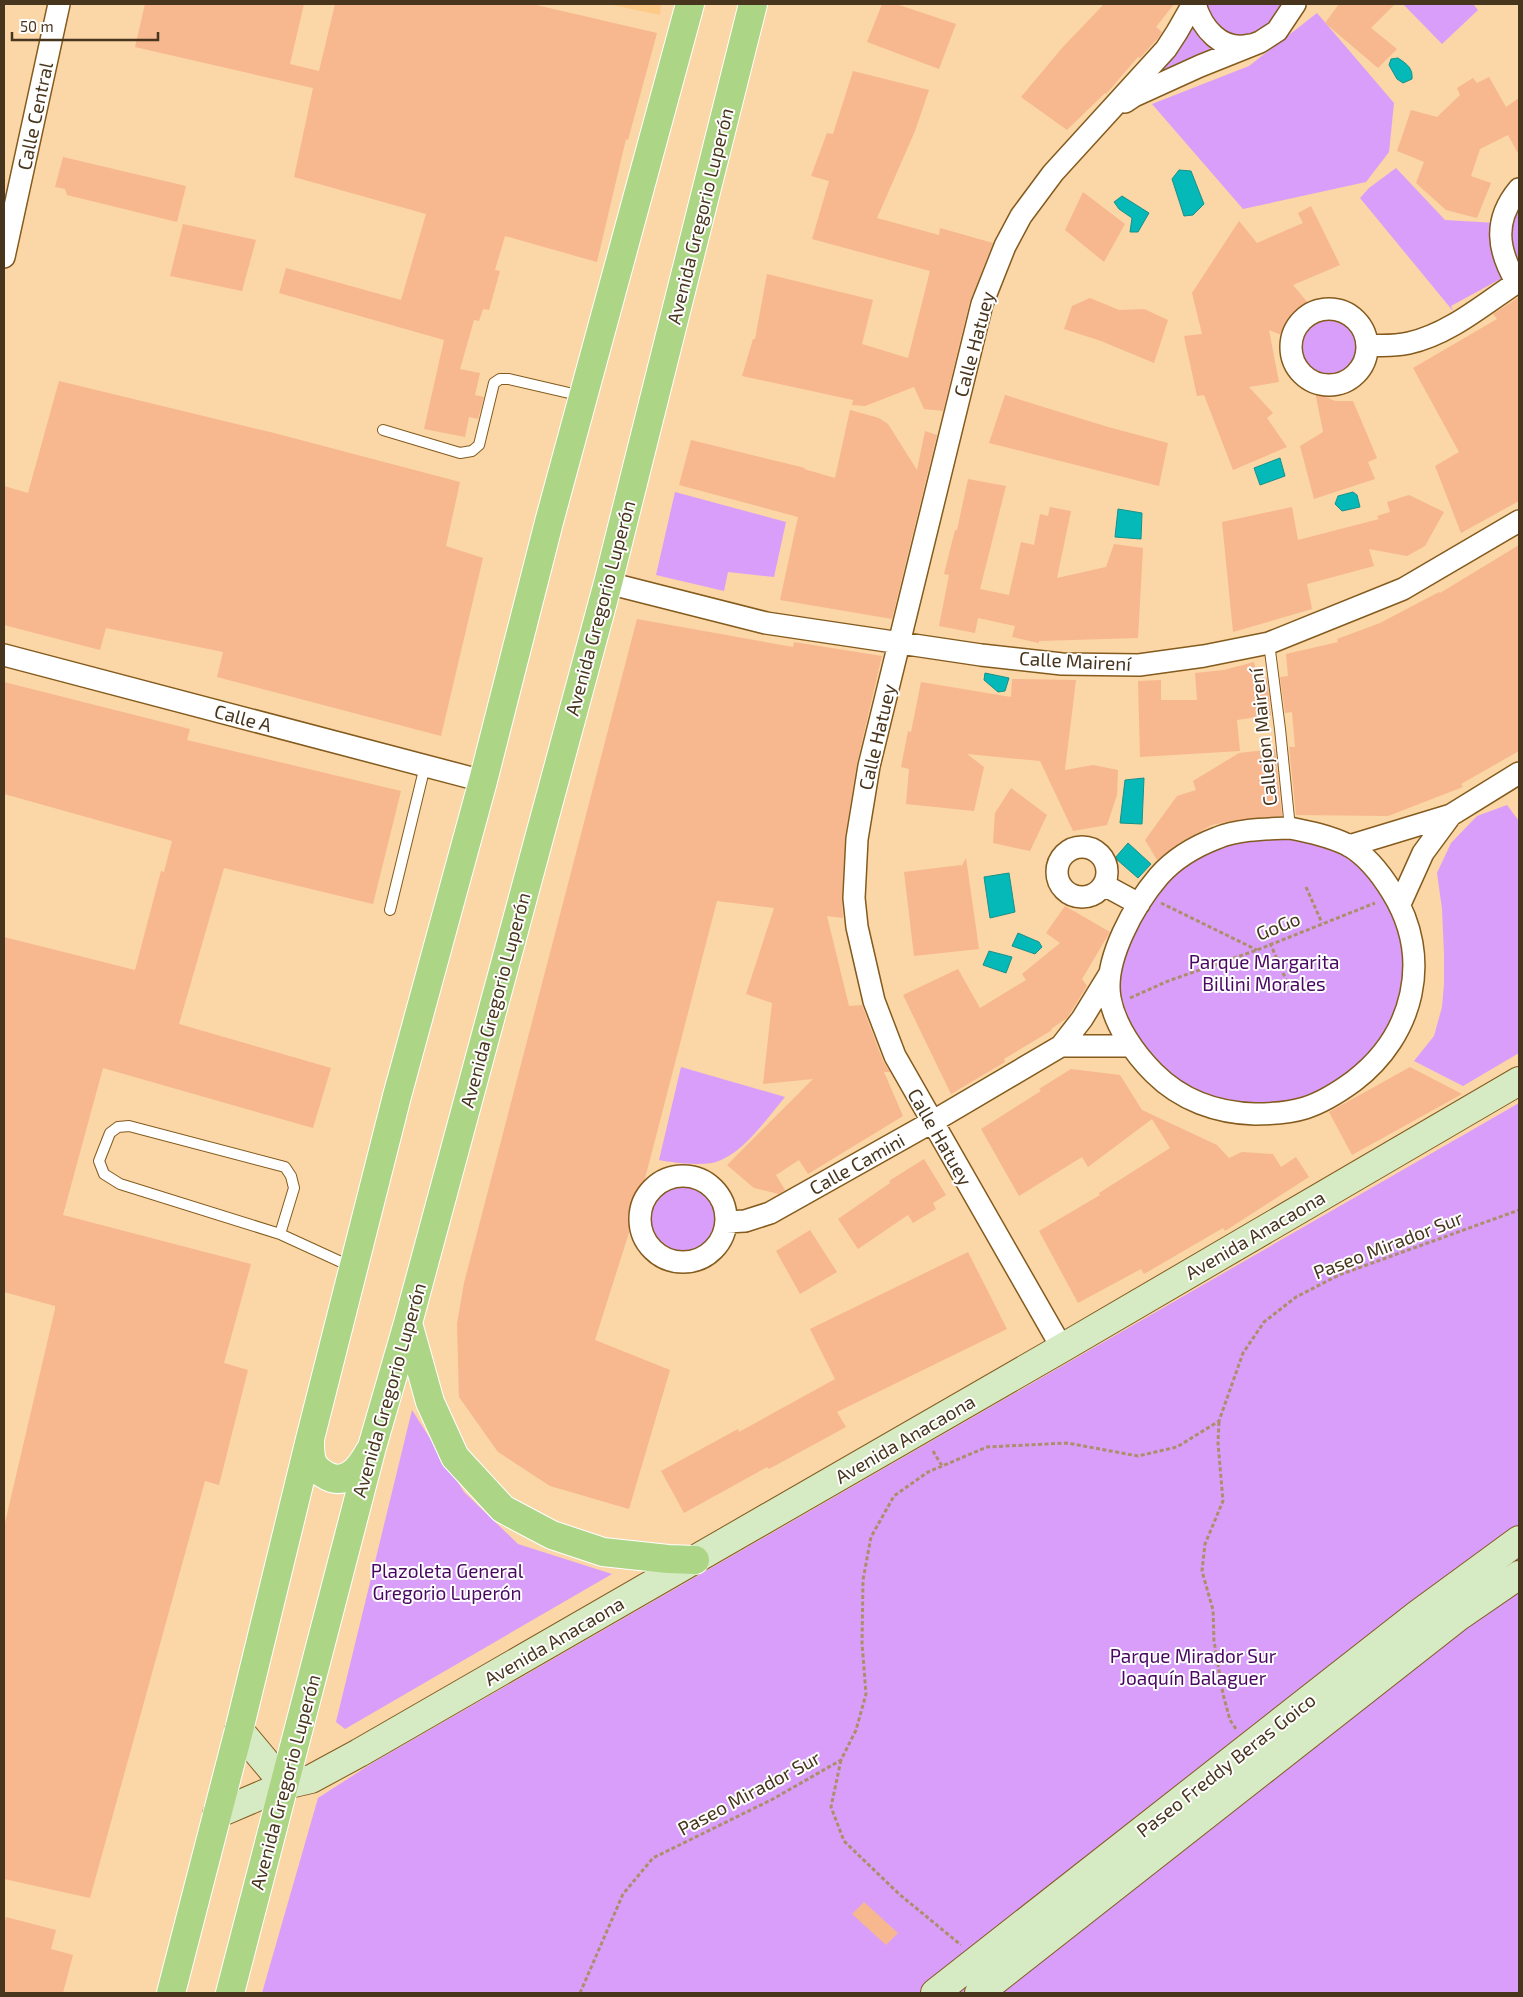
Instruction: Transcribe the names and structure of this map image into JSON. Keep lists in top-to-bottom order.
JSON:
{
  "streets": {
    "main road": ["Avenida Gregorio Luperón", "Avenida Anacaona", "Paseo Freddy Beras Goico"],
    "street": [
      "Calle Central",
      "Calle Hatuey",
      "Calle Mairení",
      "Calle A",
      "Calle Camini"
    ],
    "lane": ["Callejon Mairení"],
    "path": ["GoGo", "Paseo Mirador Sur"]
  },
  "crossings": [
    ["Avenida Gregorio Luperón", "Calle Mairení"],
    ["Avenida Gregorio Luperón", "Avenida Anacaona"],
    ["Calle Hatuey", "Calle Mairení"],
    ["Calle Hatuey", "Calle Camini"],
    ["Calle Hatuey", "Avenida Anacaona"],
    ["Calle Mairení", "Callejon Mairení"]
  ],
  "parks": ["Parque Margarita Billini Morales", "Plazoleta General Gregorio Luperón", "Parque Mirador Sur Joaquín Balaguer"],
  "scale_bar": "50 m"
}
